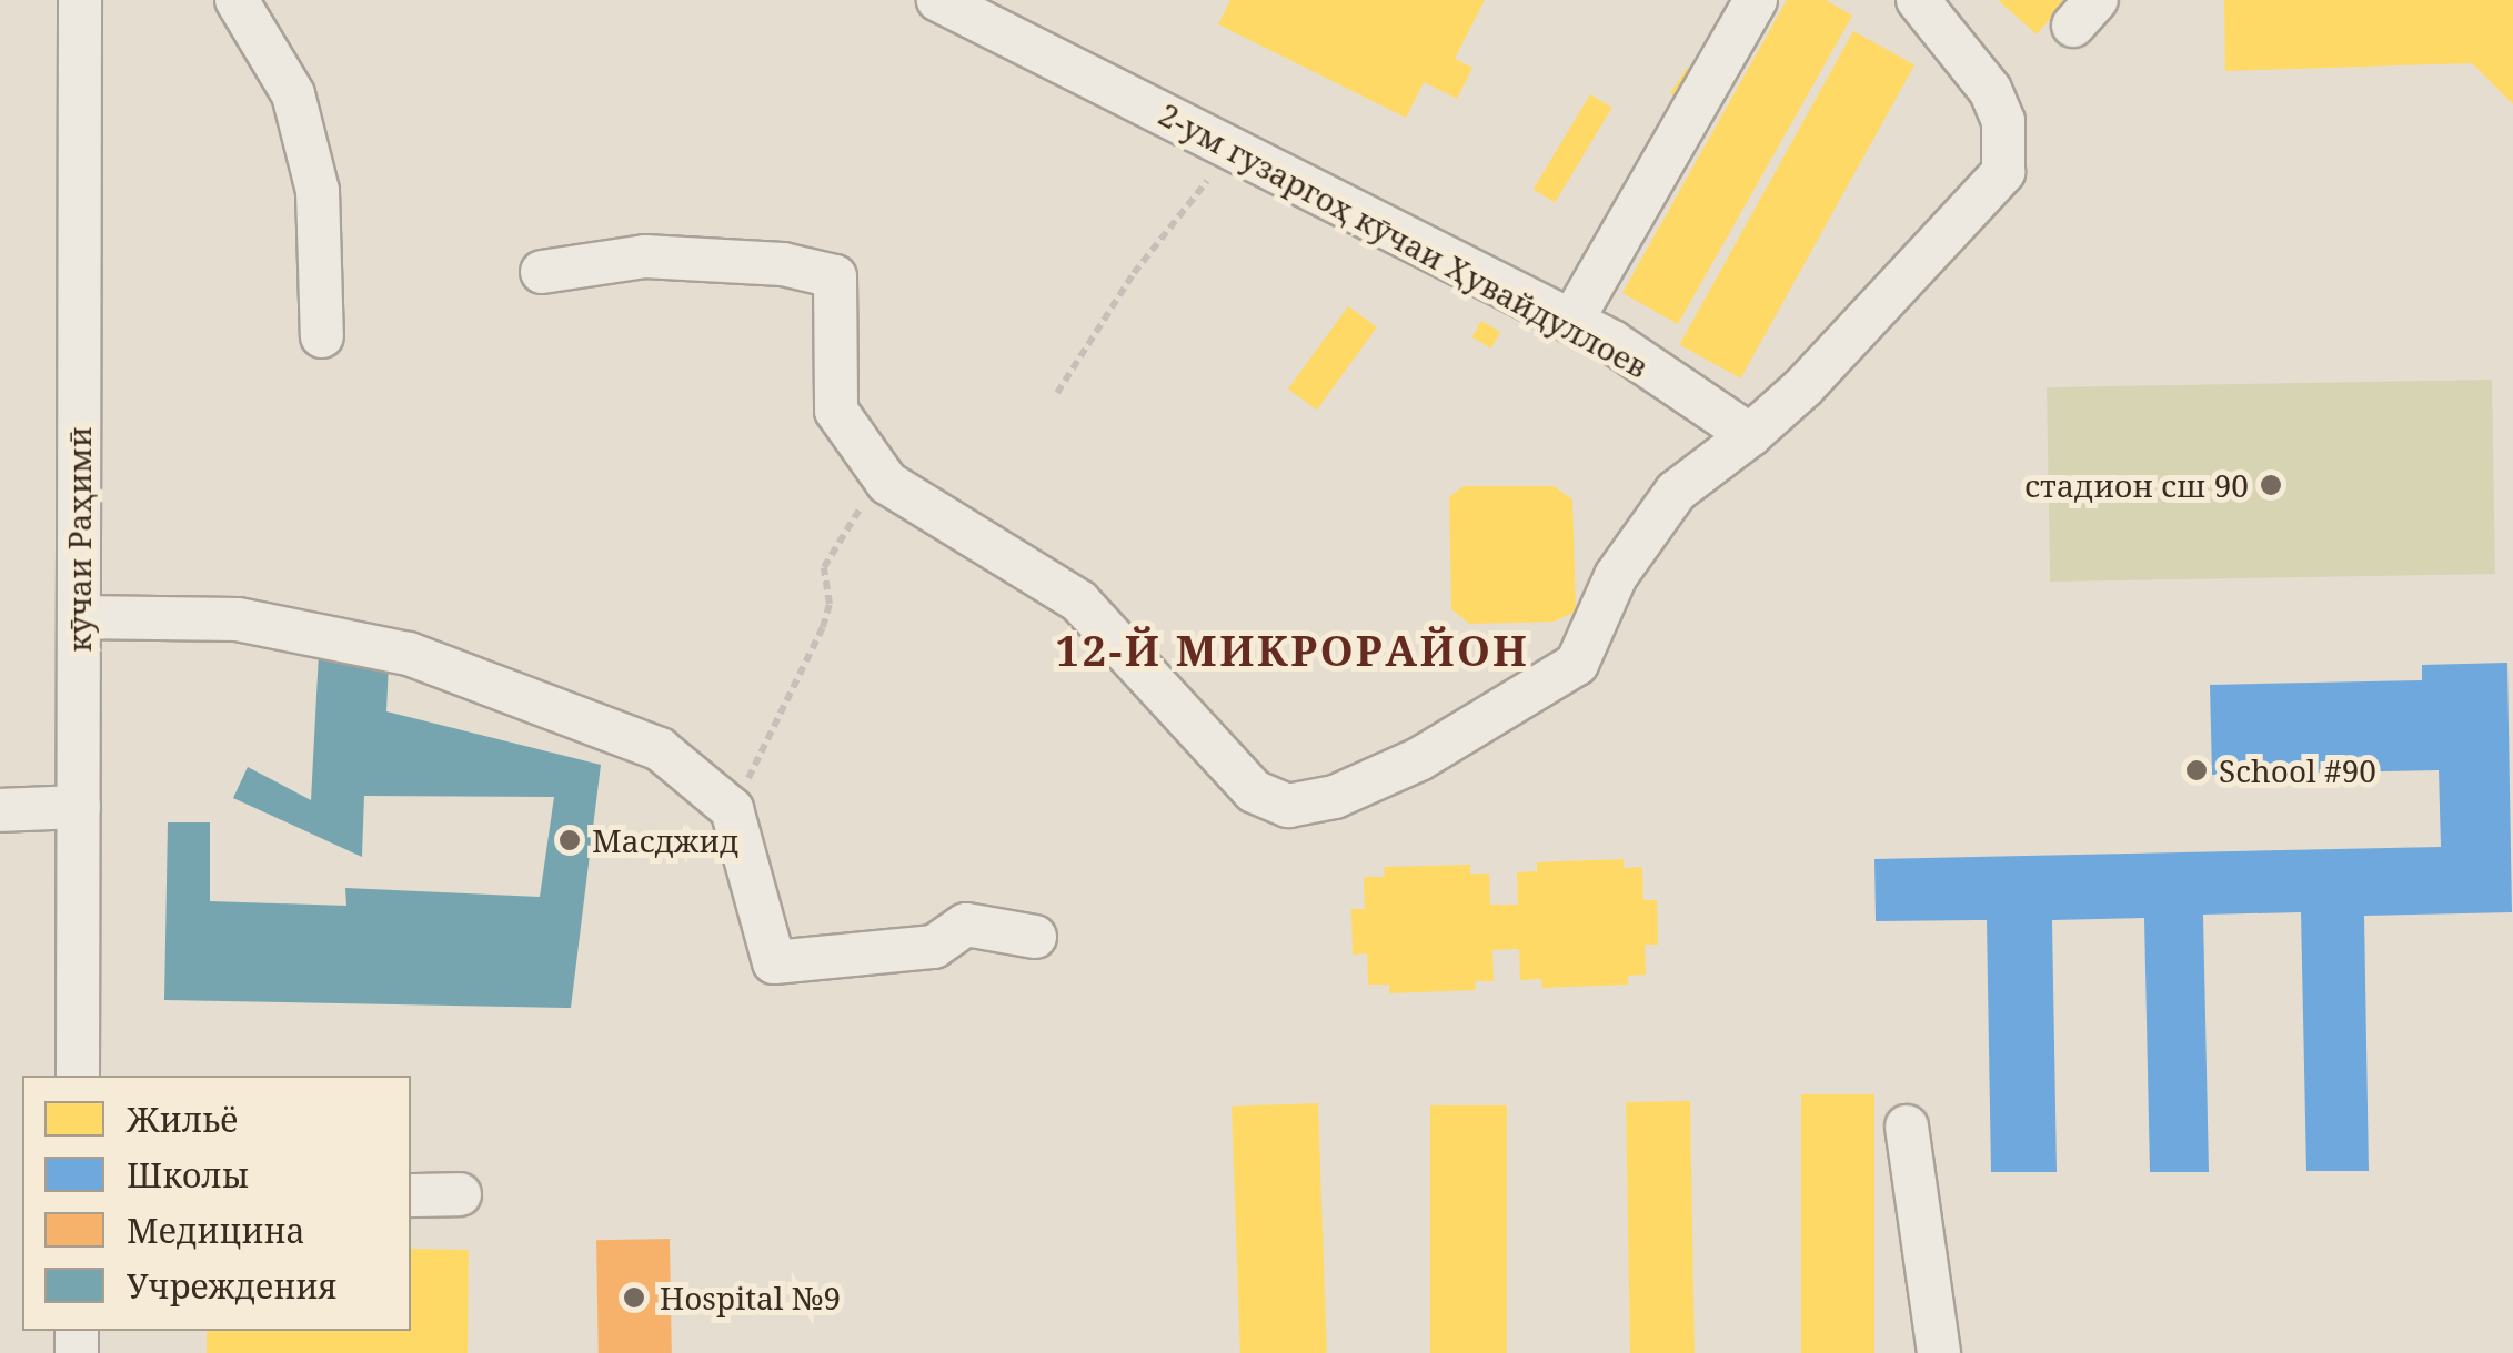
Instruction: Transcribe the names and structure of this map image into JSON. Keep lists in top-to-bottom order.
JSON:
{
  "streets": {
    "street": ["2-ум гузаргоҳ кӯчаи Ҳувайдуллоев", "кӯчаи Раҳимӣ"]
  },
  "districts": ["12-Й МИКРОРАЙОН"],
  "places": [
    "стадион сш 90",
    "School #90",
    "Масджид",
    "Hospital №9"
  ],
  "legend": [
    "Жильё",
    "Школы",
    "Медицина",
    "Учреждения"
  ]
}
